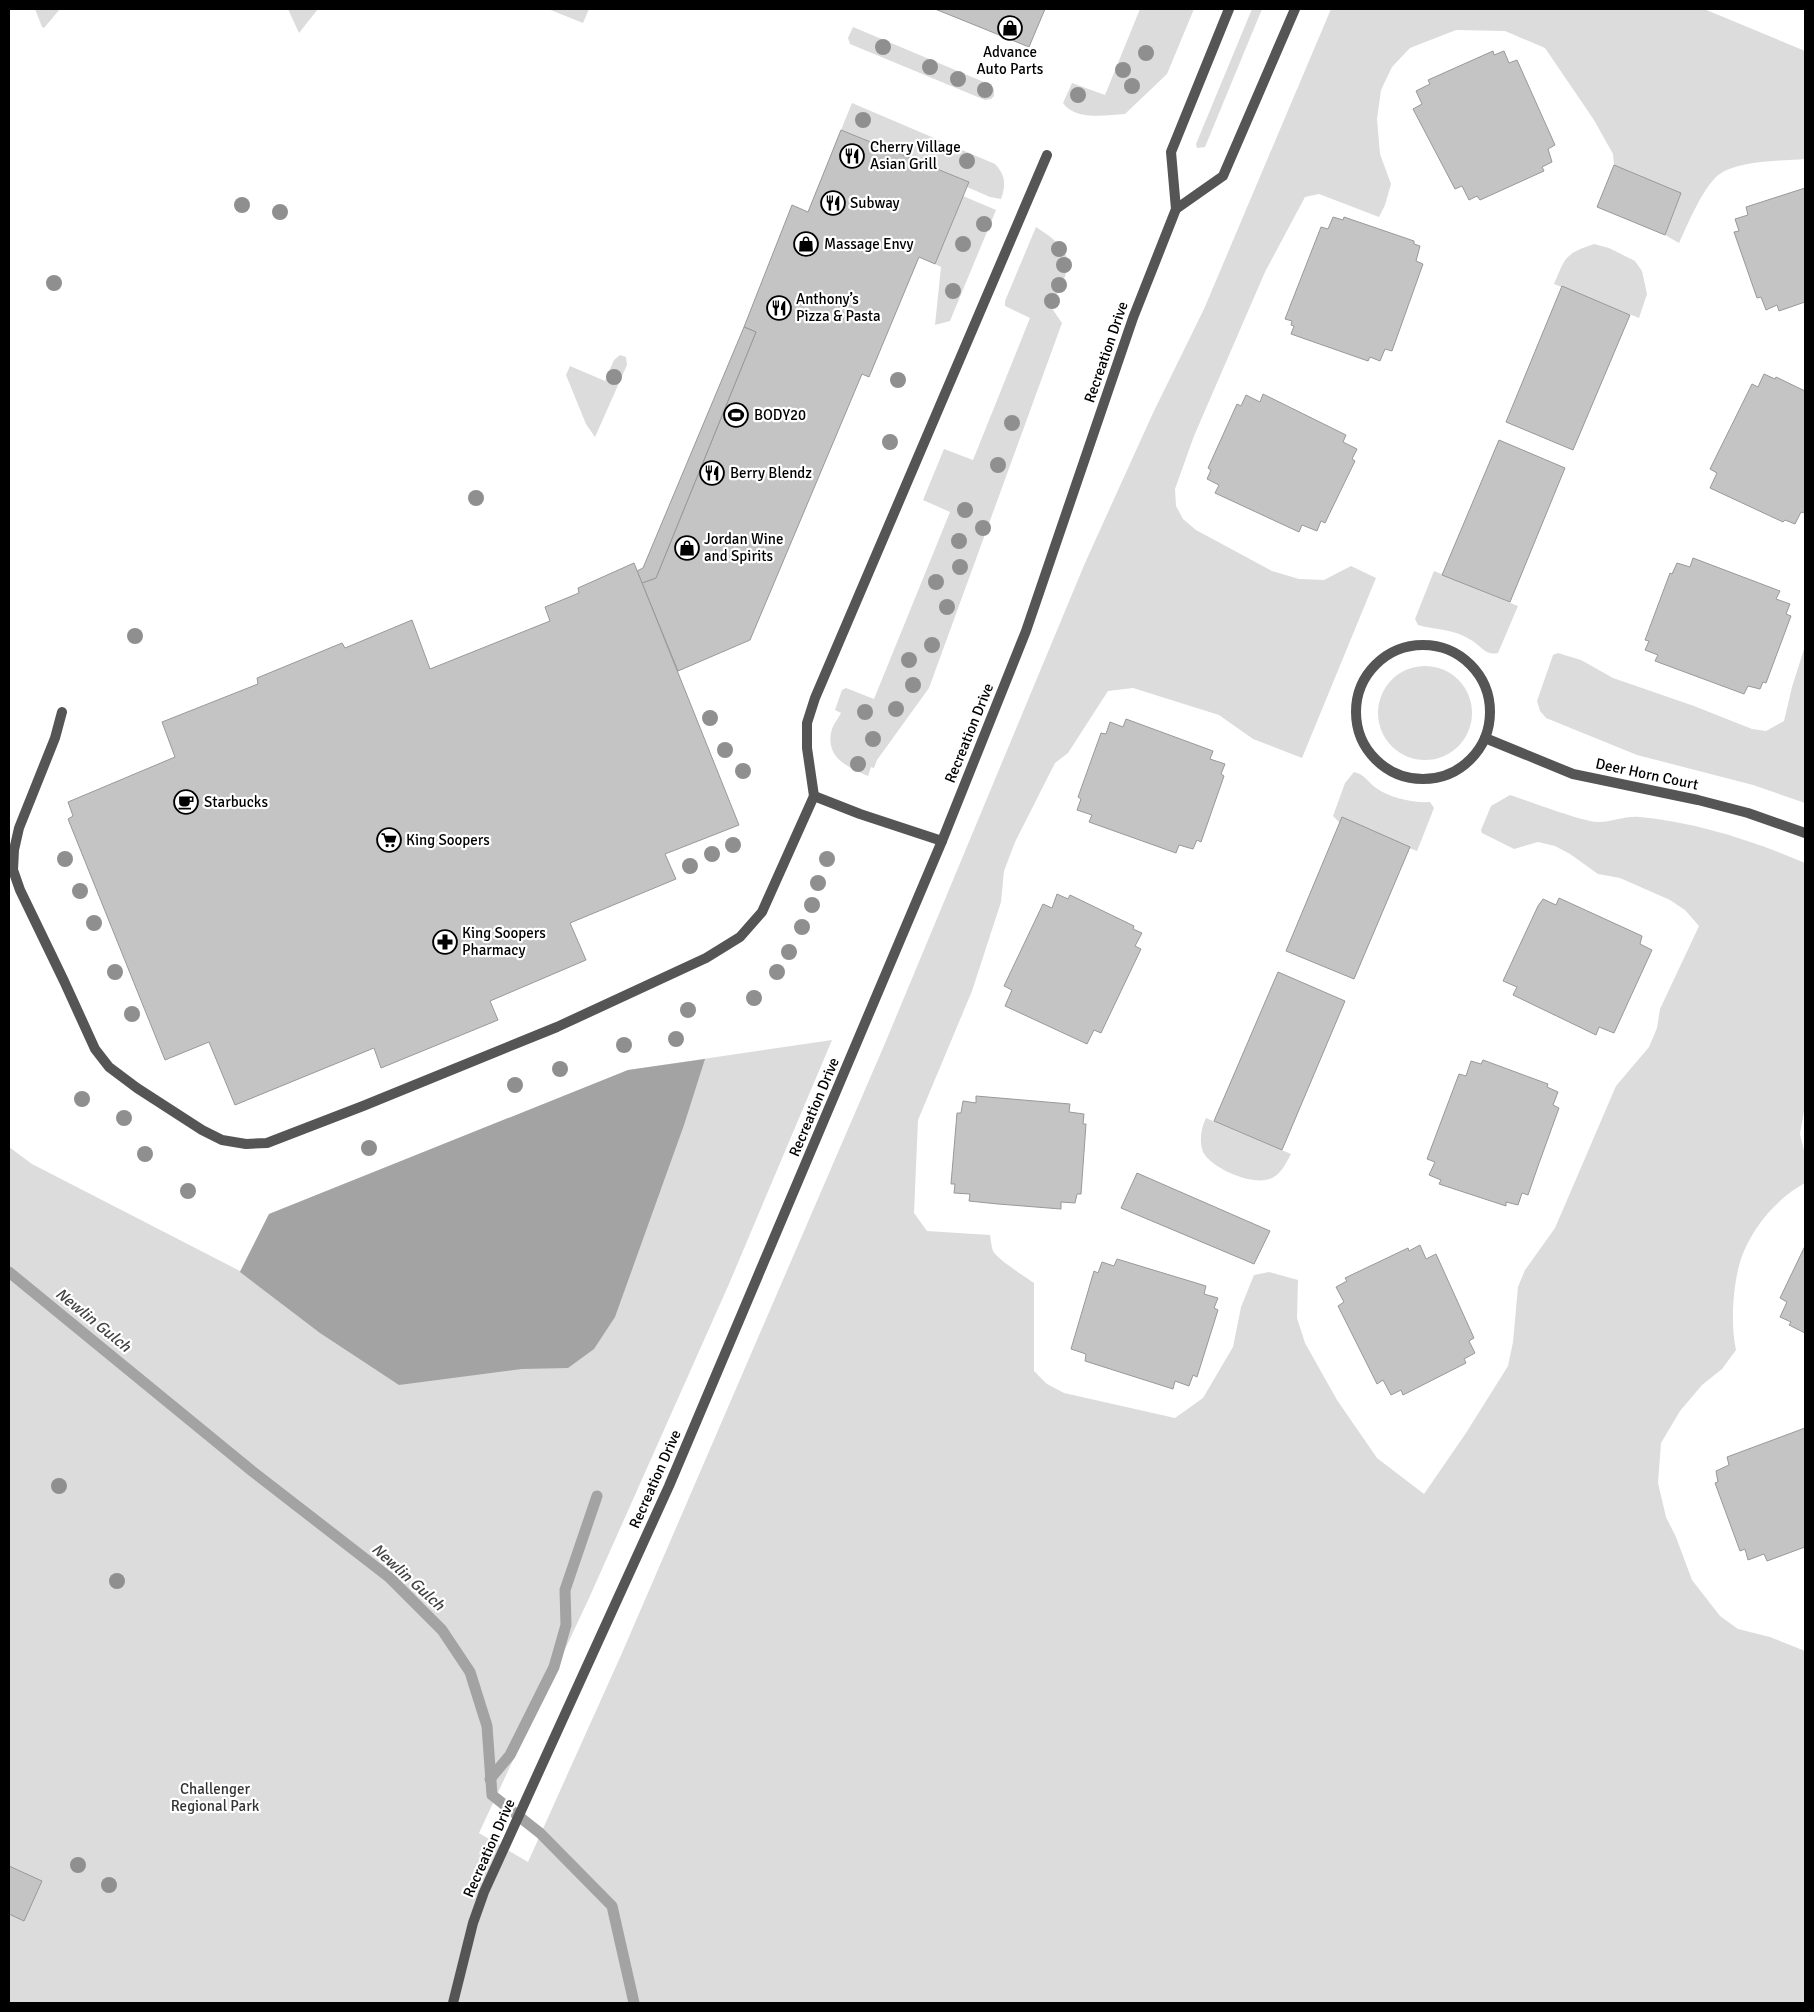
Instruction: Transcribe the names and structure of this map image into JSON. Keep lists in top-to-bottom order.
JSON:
{
  "streets": {
    "street": ["Recreation Drive", "Deer Horn Court"]
  },
  "water": ["Newlin Gulch"],
  "parks": ["Challenger Regional Park"],
  "places": {
    "shop": ["Advance Auto Parts", "Massage Envy", "Jordan Wine and Spirits"],
    "restaurant": [
      "Cherry Village Asian Grill",
      "Subway",
      "Anthony’s Pizza & Pasta",
      "Berry Blendz"
    ],
    "sports": ["BODY20"],
    "cafe": ["Starbucks"],
    "supermarket": ["King Soopers"],
    "pharmacy": ["King Soopers Pharmacy"]
  }
}
